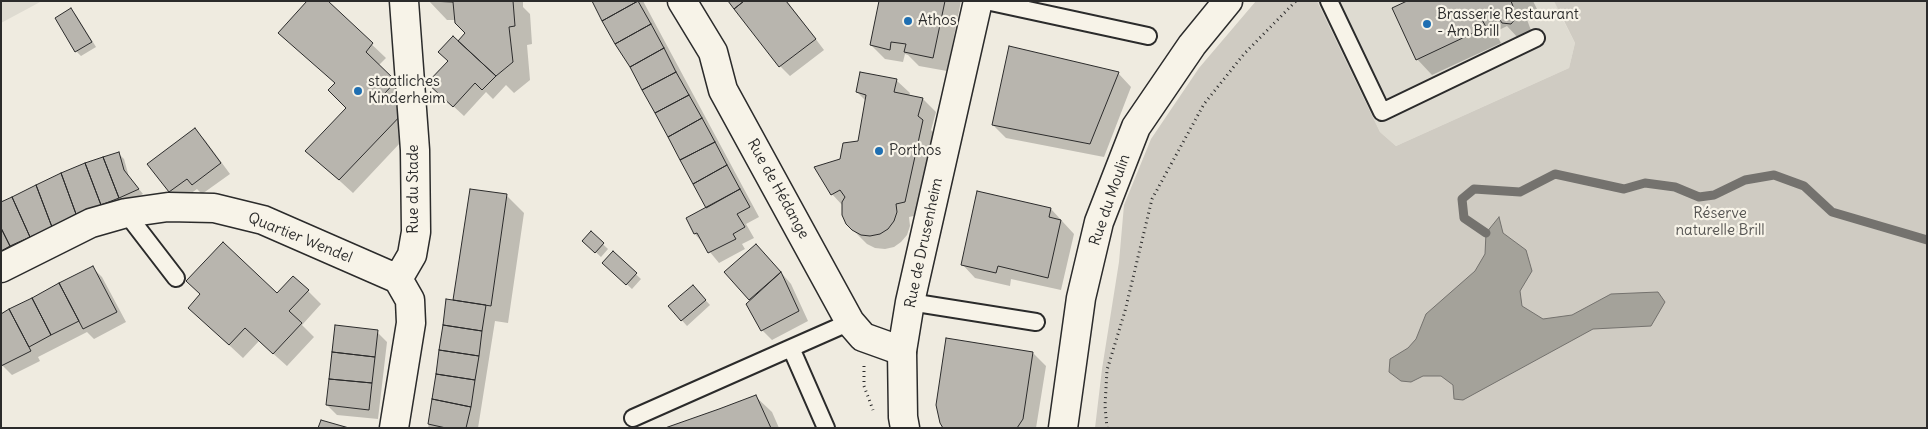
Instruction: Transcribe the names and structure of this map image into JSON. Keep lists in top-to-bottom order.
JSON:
{
  "streets": {
    "street": [
      "Rue du Stade",
      "Rue de Hédange",
      "Rue du Moulin",
      "Quartier Wendel",
      "Rue de Drusenheim"
    ]
  },
  "crossings": [
    ["Rue du Stade", "Quartier Wendel"]
  ],
  "parks": ["Réserve naturelle Brill"],
  "places": [
    "Athos",
    "Brasserie Restaurant - Am Brill",
    "staatliches Kinderheim",
    "Porthos"
  ]
}
